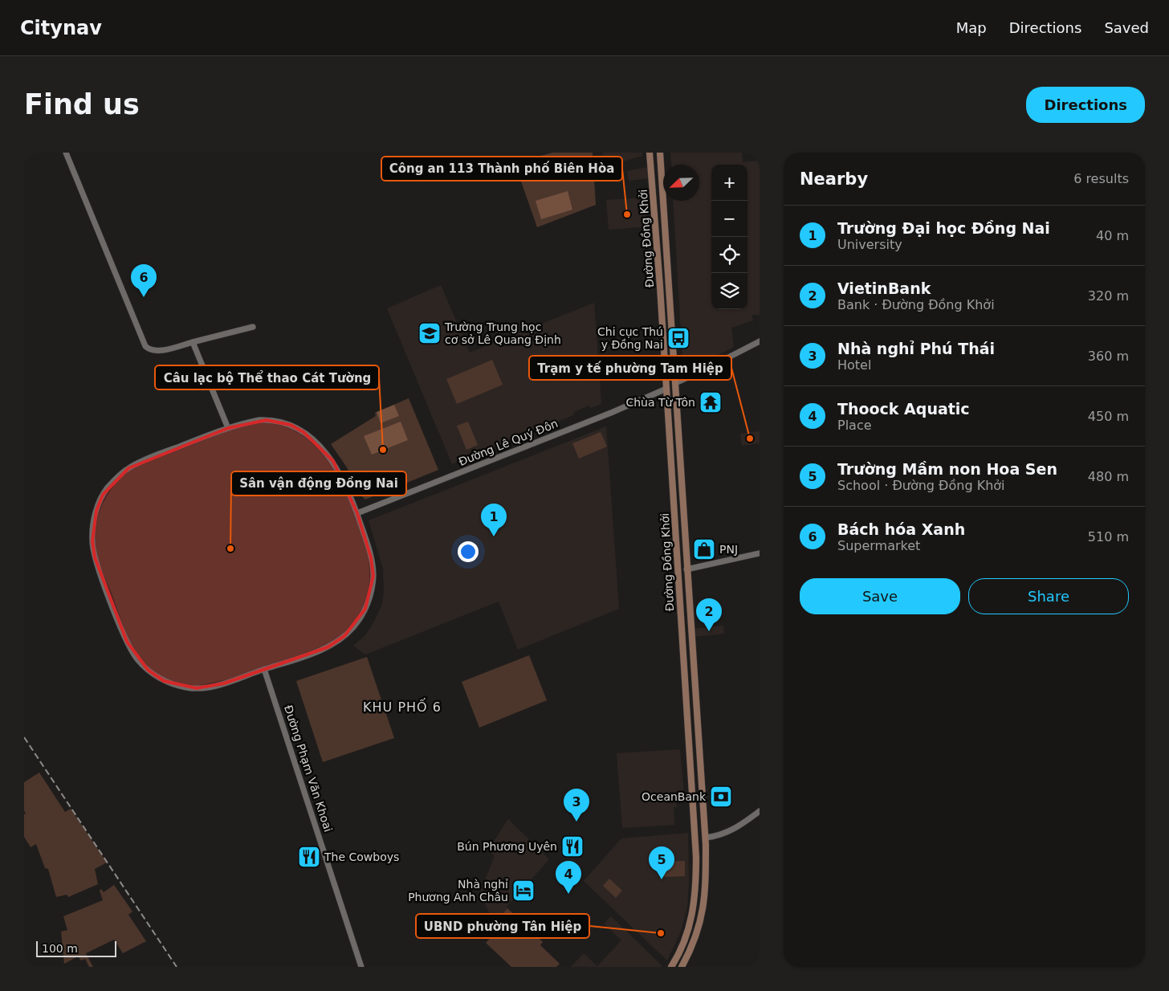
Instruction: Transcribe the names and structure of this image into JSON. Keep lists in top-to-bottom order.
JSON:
{
  "streets": {
    "main road": ["Đường Đồng Khởi"],
    "street": ["Đường Lê Quý Đôn", "Đường Phạm Văn Khoai"]
  },
  "crossings": [
    ["Đường Đồng Khởi", "Đường Lê Quý Đôn"]
  ],
  "districts": ["KHU PHỐ 6"],
  "places": {
    "other": [
      "Công an 113 Thành phố Biên Hòa",
      "Trạm y tế phường Tam Hiệp",
      "Câu lạc bộ Thể thao Cát Tường",
      "Sân vận động Đồng Nai",
      "UBND phường Tân Hiệp"
    ],
    "school or university": ["Trường Trung học cơ sở Lê Quang Định"],
    "bus stop": ["Chi cục Thú y Đồng Nai"],
    "temple": ["Chùa Từ Tôn"],
    "shop": ["PNJ"],
    "bank": ["OceanBank"],
    "restaurant": ["Bún Phương Uyên", "The Cowboys"],
    "hotel": ["Nhà nghỉ Phương Anh Châu"]
  },
  "scale_bar": "100 m",
  "north": "bottom left",
  "page": {
    "header": "Citynav",
    "nav": ["Map", "Directions", "Saved"],
    "buttons": [
      "Directions",
      ["Save", "Share"]
    ],
    "title": "Find us",
    "heading": ["Nearby", "6 results"],
    "map_buttons": ["+", "−"],
    "list": [
      {
        "mark": "1",
        "name": "Trường Đại học Đồng Nai",
        "note": "University",
        "value": "40 m"
      },
      {
        "mark": "2",
        "name": "VietinBank",
        "note": "Bank · Đường Đồng Khởi",
        "value": "320 m"
      },
      {
        "mark": "3",
        "name": "Nhà nghỉ Phú Thái",
        "note": "Hotel",
        "value": "360 m"
      },
      {
        "mark": "4",
        "name": "Thoock Aquatic",
        "note": "Place",
        "value": "450 m"
      },
      {
        "mark": "5",
        "name": "Trường Mầm non Hoa Sen",
        "note": "School · Đường Đồng Khởi",
        "value": "480 m"
      },
      {
        "mark": "6",
        "name": "Bách hóa Xanh",
        "note": "Supermarket",
        "value": "510 m"
      }
    ],
    "pins": [
      "6",
      "1",
      "2",
      "3",
      "5",
      "4"
    ],
    "scale": "100 m"
  }
}
